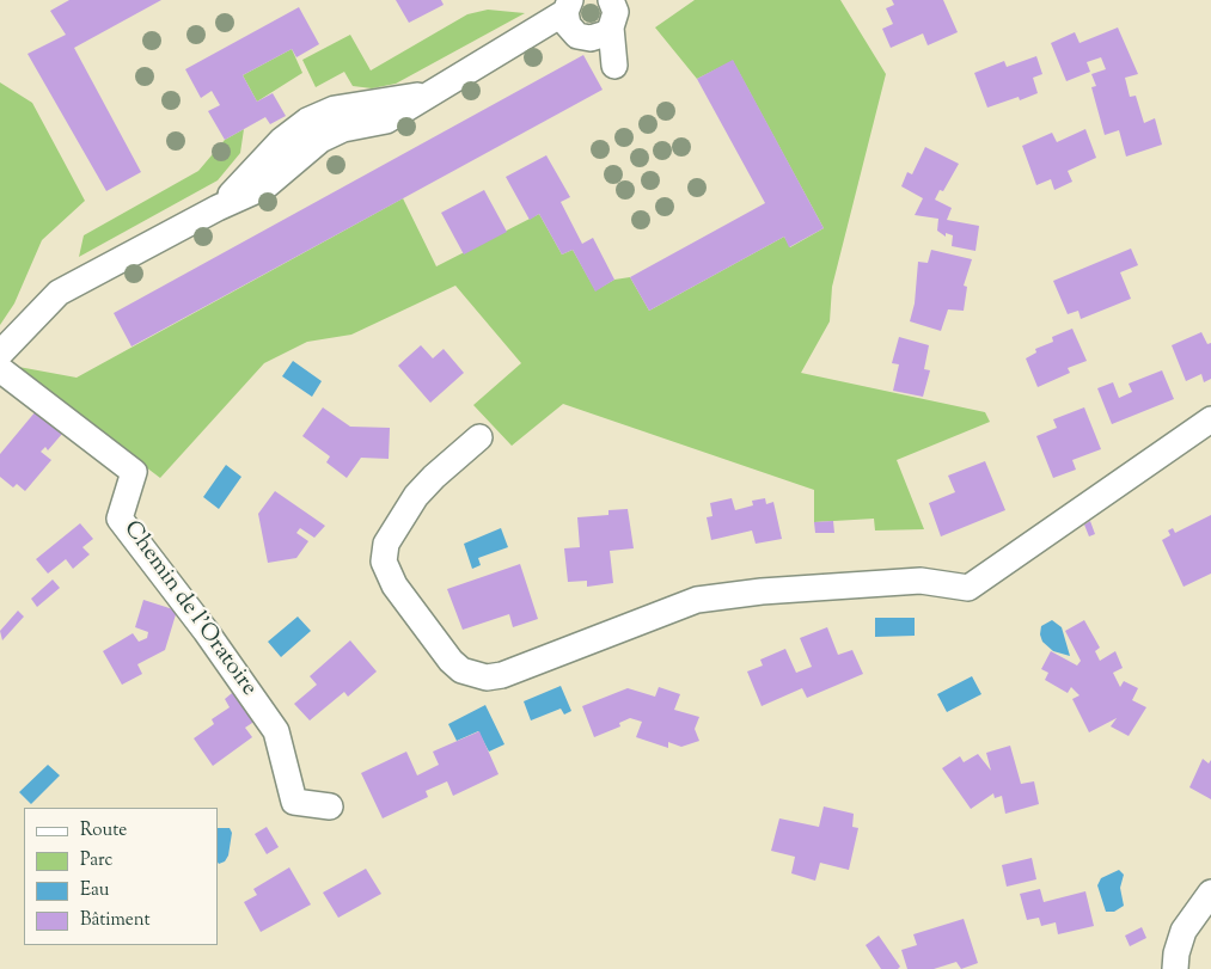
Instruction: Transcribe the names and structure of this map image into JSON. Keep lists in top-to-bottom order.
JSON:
{
  "streets": {
    "street": ["Chemin de l'Oratoire"]
  },
  "legend": [
    "Route",
    "Parc",
    "Eau",
    "Bâtiment"
  ]
}
